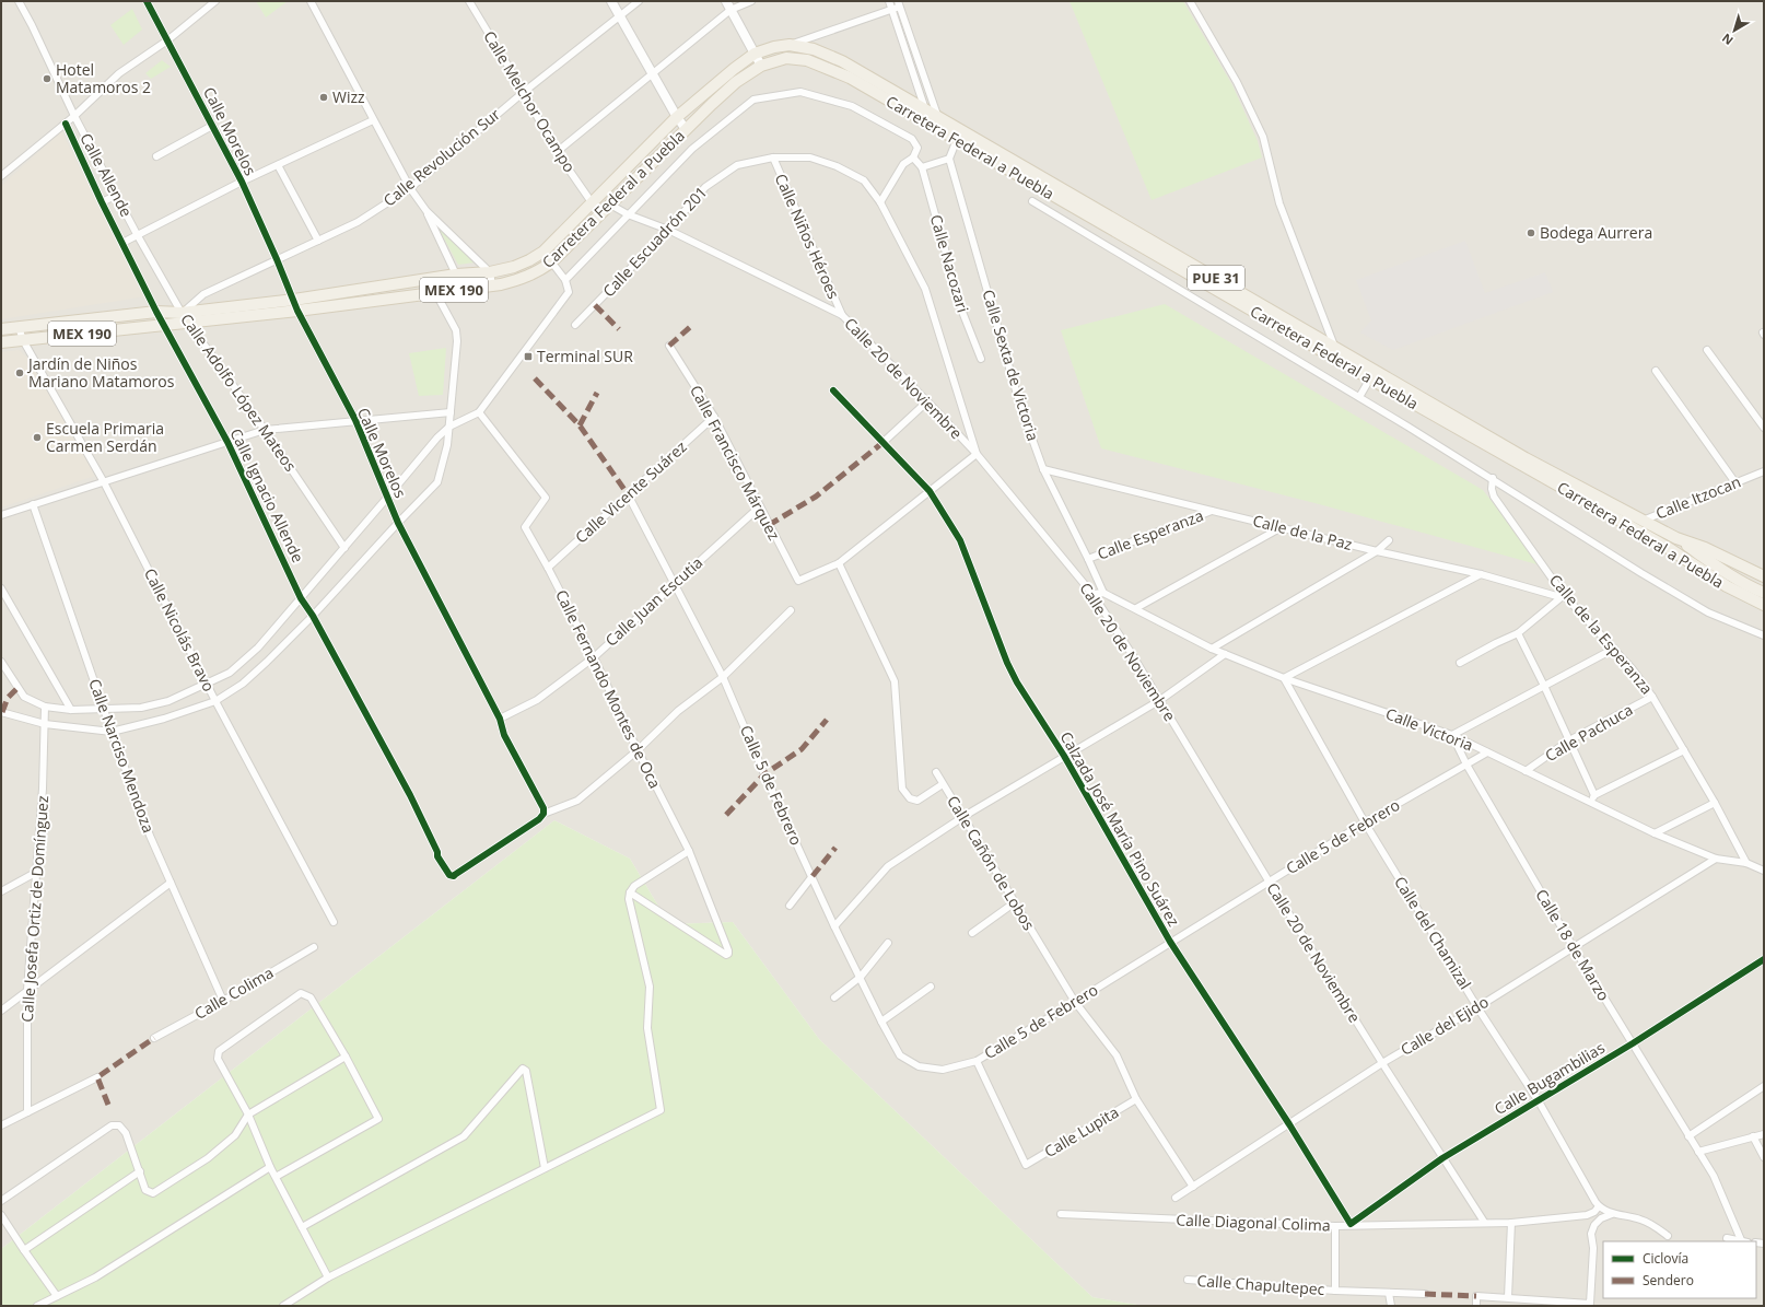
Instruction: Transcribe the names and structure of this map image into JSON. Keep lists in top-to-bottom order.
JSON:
{
  "streets": {
    "main road": ["Carretera Federal a Puebla", "PUE 31", "MEX 190"],
    "street": [
      "Calle Melchor Ocampo",
      "Calle Morelos",
      "Calle Revolución Sur",
      "Calle Allende",
      "Calle Niños Héroes",
      "Calle Escuadrón 201",
      "Calle Nacozari",
      "Calle Sexta de Victoria",
      "Calle 20 de Noviembre",
      "Calle Adolfo López Mateos",
      "Calle Francisco Márquez",
      "Calle Vicente Suárez",
      "Calle Ignacio Allende",
      "Calle Itzocan",
      "Calle de la Paz",
      "Calle Esperanza",
      "Calle Juan Escutia",
      "Calle Nicolás Bravo",
      "Calle de la Esperanza",
      "Calle Fernando Montes de Oca",
      "Calle Victoria",
      "Calle Pachuca",
      "Calle Narciso Mendoza",
      "Calle 5 de Febrero",
      "Calzada José María Pino Suárez",
      "Calle Cañón de Lobos",
      "Calle Josefa Ortiz de Domínguez",
      "Calle del Chamizal",
      "Calle 18 de Marzo",
      "Calle Colima",
      "Calle del Ejido",
      "Calle Bugambilias",
      "Calle Lupita",
      "Calle Diagonal Colima",
      "Calle Chapultepec"
    ]
  },
  "crossings": [
    ["Calle Melchor Ocampo", "Carretera Federal a Puebla"],
    ["Calle Melchor Ocampo", "Calle Revolución Sur"],
    ["Calle Morelos", "Carretera Federal a Puebla"],
    ["Calle Morelos", "Calle Revolución Sur"],
    ["Calle Morelos", "Calle Ignacio Allende"],
    ["Calle Morelos", "Calle Juan Escutia"],
    ["Carretera Federal a Puebla", "Calle Revolución Sur"],
    ["Carretera Federal a Puebla", "MEX 190"],
    ["Carretera Federal a Puebla", "Calle 20 de Noviembre"],
    ["Carretera Federal a Puebla", "Calle Adolfo López Mateos"],
    ["Carretera Federal a Puebla", "Calle Ignacio Allende"],
    ["Carretera Federal a Puebla", "Calle Itzocan"],
    ["Calle Revolución Sur", "Calle Adolfo López Mateos"],
    ["Calle Allende", "Calle Adolfo López Mateos"],
    ["Calle Niños Héroes", "Calle Escuadrón 201"],
    ["Calle Niños Héroes", "Calle 20 de Noviembre"],
    ["Calle Escuadrón 201", "Calle 20 de Noviembre"],
    ["MEX 190", "Calle Ignacio Allende"],
    ["MEX 190", "Calle Nicolás Bravo"],
    ["Calle Sexta de Victoria", "Calle de la Paz"],
    ["Calle Sexta de Victoria", "Calle Esperanza"],
    ["Calle Sexta de Victoria", "Calle Victoria"],
    ["Calle 20 de Noviembre", "Calle 5 de Febrero"],
    ["Calle 20 de Noviembre", "Calle del Ejido"],
    ["Calle 20 de Noviembre", "Calle Bugambilias"],
    ["Calle 20 de Noviembre", "Calle Diagonal Colima"],
    ["Calle Francisco Márquez", "Calle Vicente Suárez"],
    ["Calle Francisco Márquez", "Calle Juan Escutia"],
    ["Calle Francisco Márquez", "Calle Cañón de Lobos"],
    ["Calle Vicente Suárez", "Calle Fernando Montes de Oca"],
    ["Calle Vicente Suárez", "Calle 5 de Febrero"],
    ["Calle de la Paz", "Calle Esperanza"],
    ["Calle de la Paz", "Calle de la Esperanza"],
    ["Calle Juan Escutia", "Calle Fernando Montes de Oca"],
    ["Calle Juan Escutia", "Calle 5 de Febrero"],
    ["Calle de la Esperanza", "Calle Victoria"],
    ["Calle de la Esperanza", "Calle Pachuca"],
    ["Calle Victoria", "Calle Pachuca"],
    ["Calle Victoria", "Calle 5 de Febrero"],
    ["Calle Victoria", "Calle del Chamizal"],
    ["Calle Victoria", "Calle 18 de Marzo"],
    ["Calle Victoria", "Calle del Ejido"],
    ["Calle Narciso Mendoza", "Calle Colima"],
    ["Calle 5 de Febrero", "Calzada José María Pino Suárez"],
    ["Calle 5 de Febrero", "Calle Cañón de Lobos"],
    ["Calle 5 de Febrero", "Calle del Chamizal"],
    ["Calle 5 de Febrero", "Calle 18 de Marzo"],
    ["Calle 5 de Febrero", "Calle Lupita"],
    ["Calzada José María Pino Suárez", "Calle del Ejido"],
    ["Calzada José María Pino Suárez", "Calle Bugambilias"],
    ["Calzada José María Pino Suárez", "Calle Diagonal Colima"],
    ["Calle Cañón de Lobos", "Calle del Ejido"],
    ["Calle Cañón de Lobos", "Calle Lupita"],
    ["Calle del Chamizal", "Calle del Ejido"],
    ["Calle del Chamizal", "Calle Bugambilias"],
    ["Calle del Chamizal", "Calle Diagonal Colima"],
    ["Calle 18 de Marzo", "Calle del Ejido"],
    ["Calle 18 de Marzo", "Calle Bugambilias"],
    ["Calle Bugambilias", "Calle Diagonal Colima"],
    ["Calle Diagonal Colima", "Calle Chapultepec"]
  ],
  "places": {
    "other": [
      "Hotel Matamoros 2",
      "Wizz",
      "Bodega Aurrera",
      "Jardín de Niños Mariano Matamoros",
      "Escuela Primaria Carmen Serdán"
    ],
    "transit": ["Terminal SUR"]
  },
  "legend": ["Ciclovía", "Sendero"],
  "north": "bottom left"
}
